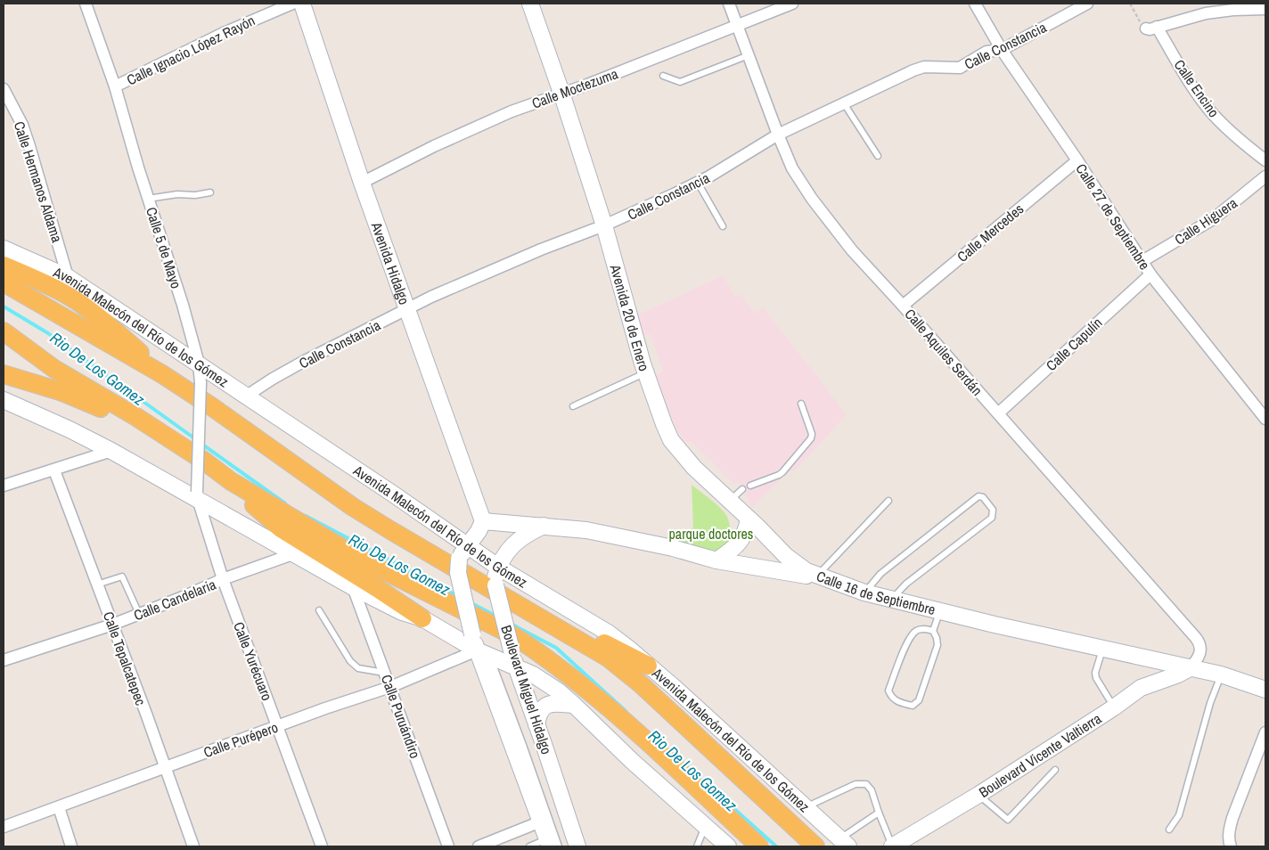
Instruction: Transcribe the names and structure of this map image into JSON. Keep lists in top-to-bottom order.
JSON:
{
  "streets": {
    "main road": ["Avenida Malecón del Río de los Gómez"],
    "street": [
      "Calle Constancia",
      "Calle Ignacio López Rayón",
      "Calle Moctezuma",
      "Calle Encino",
      "Calle Hermanos Aldama",
      "Calle 27 de Septiembre",
      "Calle Higuera",
      "Calle Mercedes",
      "Calle 5 de Mayo",
      "Avenida Hidalgo",
      "Avenida 20 de Enero",
      "Calle Capulín",
      "Calle Aquiles Serdán",
      "Calle 16 de Septiembre",
      "Calle Candelaria",
      "Calle Tepalcatepec",
      "Calle Yurécuaro",
      "Boulevard Miguel Hidalgo",
      "Calle Puruándiro",
      "Calle Purépero",
      "Boulevard Vicente Valtierra"
    ]
  },
  "crossings": [
    ["Calle Constancia", "Calle 27 de Septiembre"],
    ["Calle Constancia", "Avenida Hidalgo"],
    ["Calle Constancia", "Avenida 20 de Enero"],
    ["Calle Constancia", "Avenida Malecón del Río de los Gómez"],
    ["Calle Constancia", "Calle Aquiles Serdán"],
    ["Calle Ignacio López Rayón", "Calle 5 de Mayo"],
    ["Calle Moctezuma", "Avenida Hidalgo"],
    ["Calle Moctezuma", "Avenida 20 de Enero"],
    ["Calle Moctezuma", "Calle Aquiles Serdán"],
    ["Calle Hermanos Aldama", "Avenida Malecón del Río de los Gómez"],
    ["Calle 27 de Septiembre", "Calle Higuera"],
    ["Calle 27 de Septiembre", "Calle Mercedes"],
    ["Calle 27 de Septiembre", "Calle Capulín"],
    ["Calle Mercedes", "Calle Aquiles Serdán"],
    ["Calle 5 de Mayo", "Avenida Malecón del Río de los Gómez"],
    ["Calle 5 de Mayo", "Calle Yurécuaro"],
    ["Avenida Hidalgo", "Calle 16 de Septiembre"],
    ["Avenida 20 de Enero", "Calle 16 de Septiembre"],
    ["Avenida Malecón del Río de los Gómez", "Boulevard Miguel Hidalgo"],
    ["Calle Capulín", "Calle Aquiles Serdán"],
    ["Calle Aquiles Serdán", "Calle 16 de Septiembre"],
    ["Calle Aquiles Serdán", "Boulevard Vicente Valtierra"],
    ["Calle 16 de Septiembre", "Boulevard Miguel Hidalgo"],
    ["Calle 16 de Septiembre", "Boulevard Vicente Valtierra"],
    ["Calle Candelaria", "Calle Tepalcatepec"],
    ["Calle Candelaria", "Calle Yurécuaro"],
    ["Calle Tepalcatepec", "Calle Purépero"],
    ["Calle Yurécuaro", "Calle Purépero"],
    ["Boulevard Miguel Hidalgo", "Calle Purépero"],
    ["Calle Puruándiro", "Calle Purépero"]
  ],
  "water": ["Rio De Los Gomez"],
  "parks": ["parque doctores"]
}
